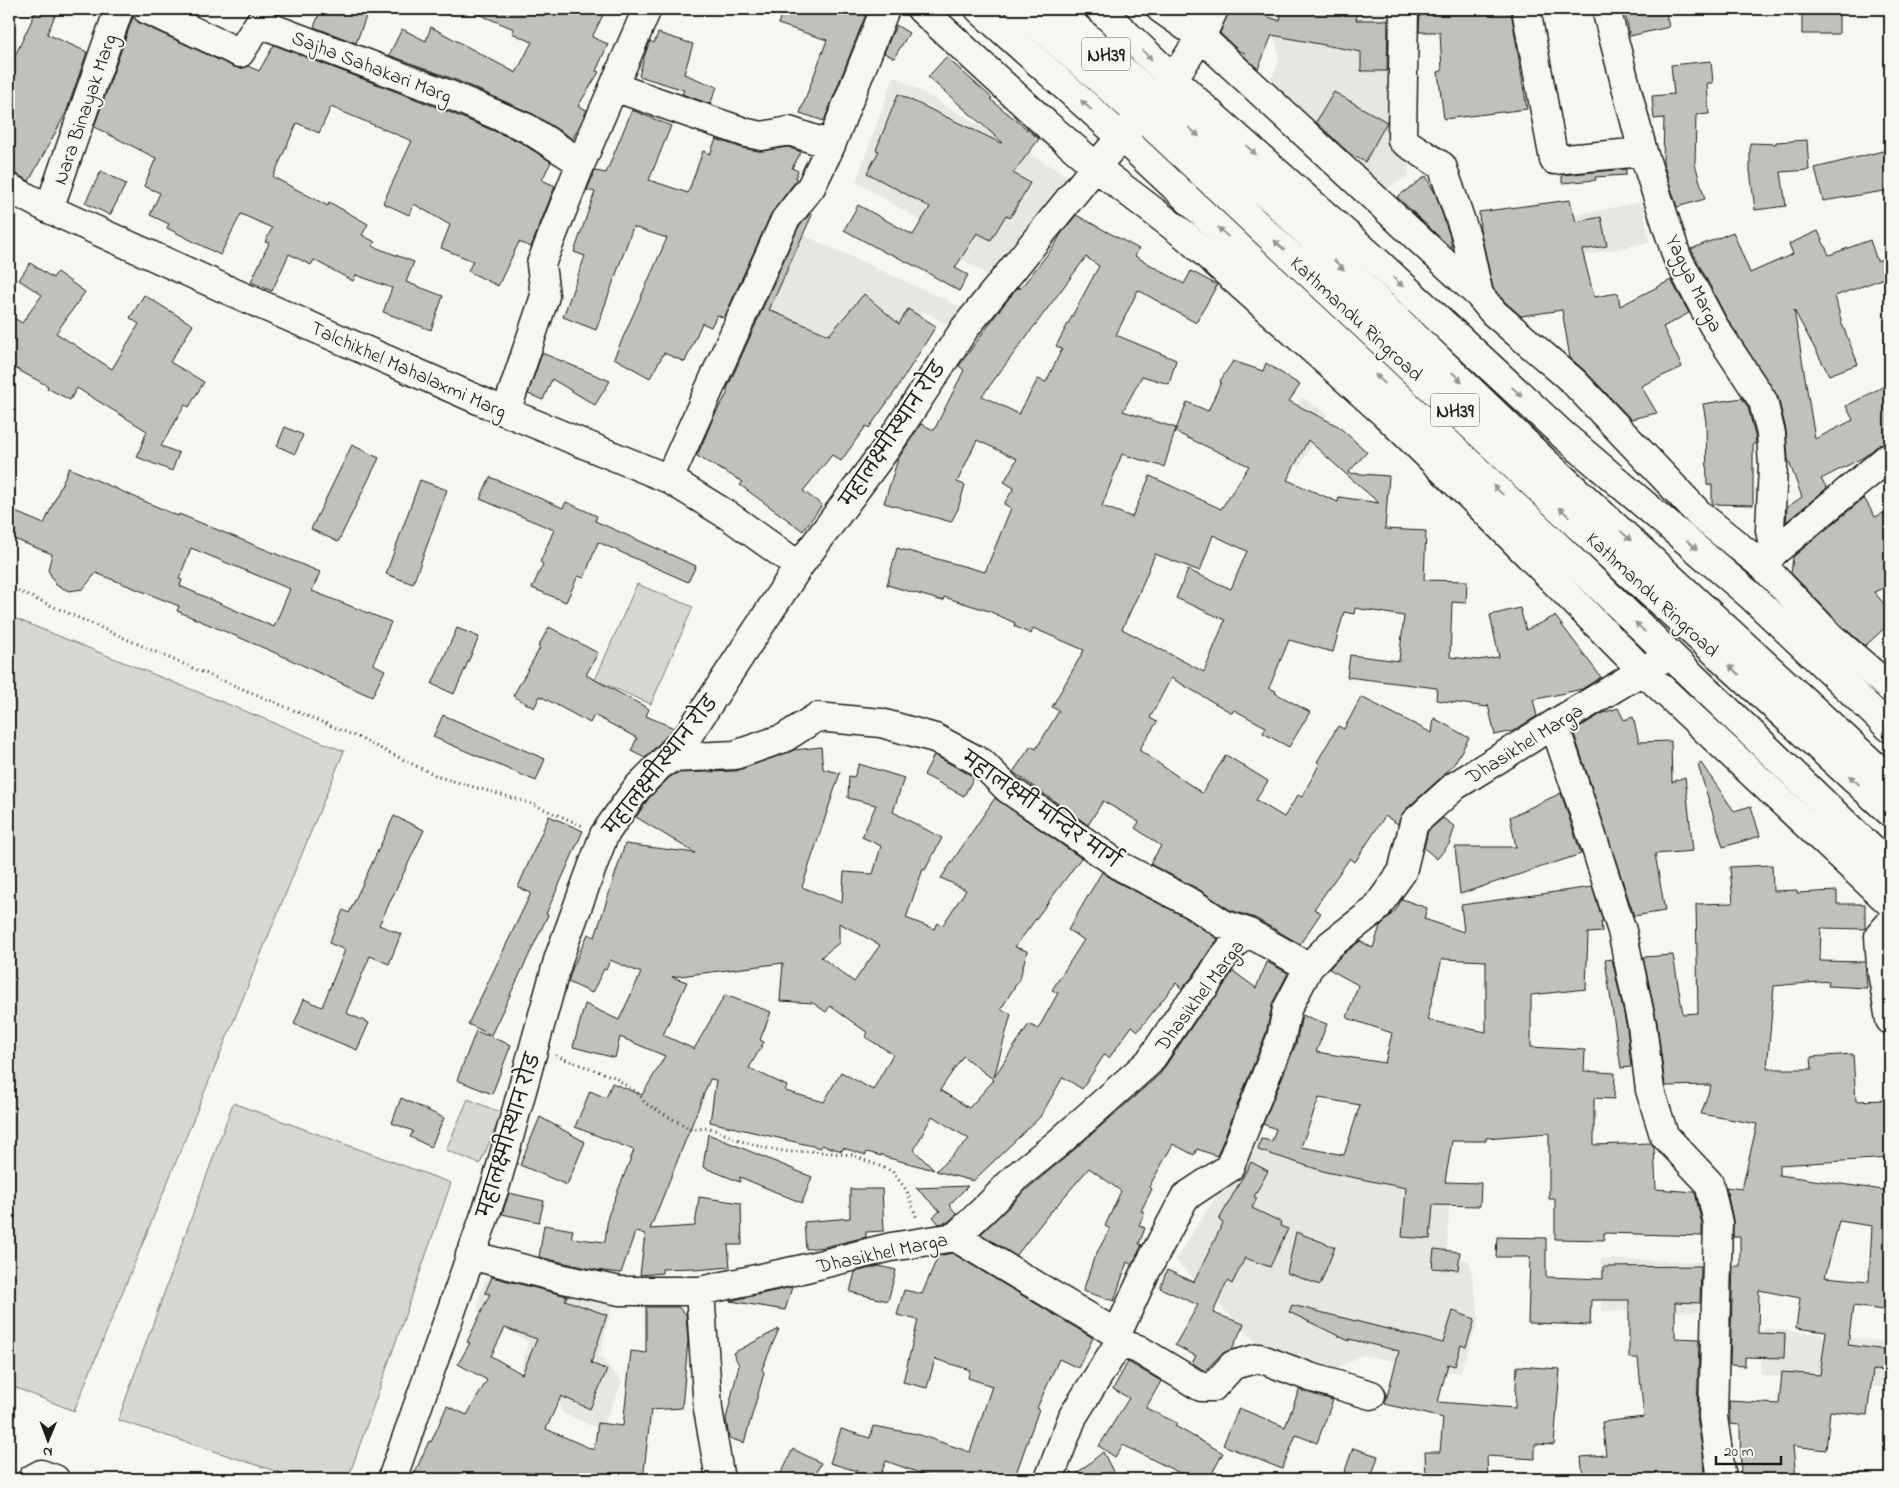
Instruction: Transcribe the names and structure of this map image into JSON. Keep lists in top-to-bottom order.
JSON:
{
  "streets": {
    "main road": [
      "NH39",
      "Sajha Sahakari Marg",
      "Nara Binayak Marg",
      "Yagya Marga",
      "Kathmandu Ringroad",
      "Talchikhel Mahalaxmi Marg",
      "महालक्ष्मीस्थान रोड",
      "Dhasikhel Marga",
      "महालक्ष्मी मन्दिर मार्ग"
    ]
  },
  "crossings": [
    ["Nara Binayak Marg", "Talchikhel Mahalaxmi Marg"],
    ["Kathmandu Ringroad", "महालक्ष्मीस्थान रोड"],
    ["Talchikhel Mahalaxmi Marg", "महालक्ष्मीस्थान रोड"],
    ["महालक्ष्मीस्थान रोड", "Dhasikhel Marga"],
    ["महालक्ष्मीस्थान रोड", "महालक्ष्मी मन्दिर मार्ग"],
    ["Dhasikhel Marga", "महालक्ष्मी मन्दिर मार्ग"]
  ],
  "scale_bar": "20 m",
  "north": "bottom"
}
